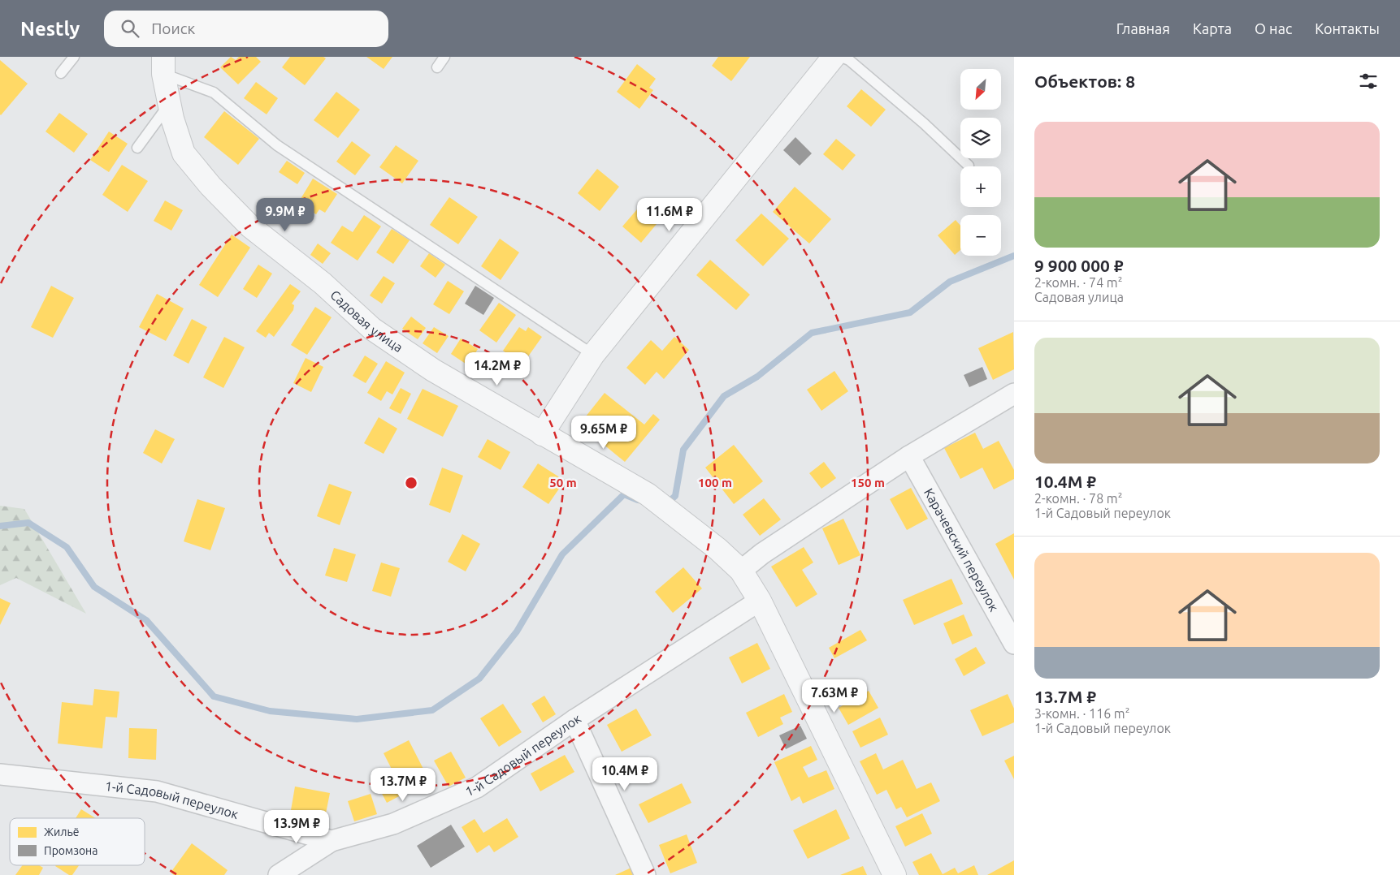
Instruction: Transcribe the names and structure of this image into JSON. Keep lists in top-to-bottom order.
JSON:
{
  "streets": {
    "street": ["Садовая улица", "Карачевский переулок", "1-й Садовый переулок"]
  },
  "legend": ["Жильё", "Промзона"],
  "north": "bottom left",
  "page": {
    "header": "Nestly",
    "search": "Поиск",
    "nav": [
      "Главная",
      "Карта",
      "О нас",
      "Контакты"
    ],
    "heading": "Объектов: 8",
    "map_buttons": ["+", "−"],
    "list": [
      {
        "name": "9 900 000 ₽",
        "note": "2-комн. · 74 m² · Садовая улица"
      },
      {
        "name": "10.4M ₽",
        "note": "2-комн. · 78 m² · 1-й Садовый переулок"
      },
      {
        "name": "13.7M ₽",
        "note": "3-комн. · 116 m² · 1-й Садовый переулок"
      }
    ],
    "price": [
      "9.9M ₽",
      "11.6M ₽",
      "14.2M ₽",
      "9.65M ₽",
      "7.63M ₽",
      "10.4M ₽",
      "13.7M ₽",
      "13.9M ₽"
    ]
  },
  "rings": ["50 m", "100 m", "150 m"]
}
